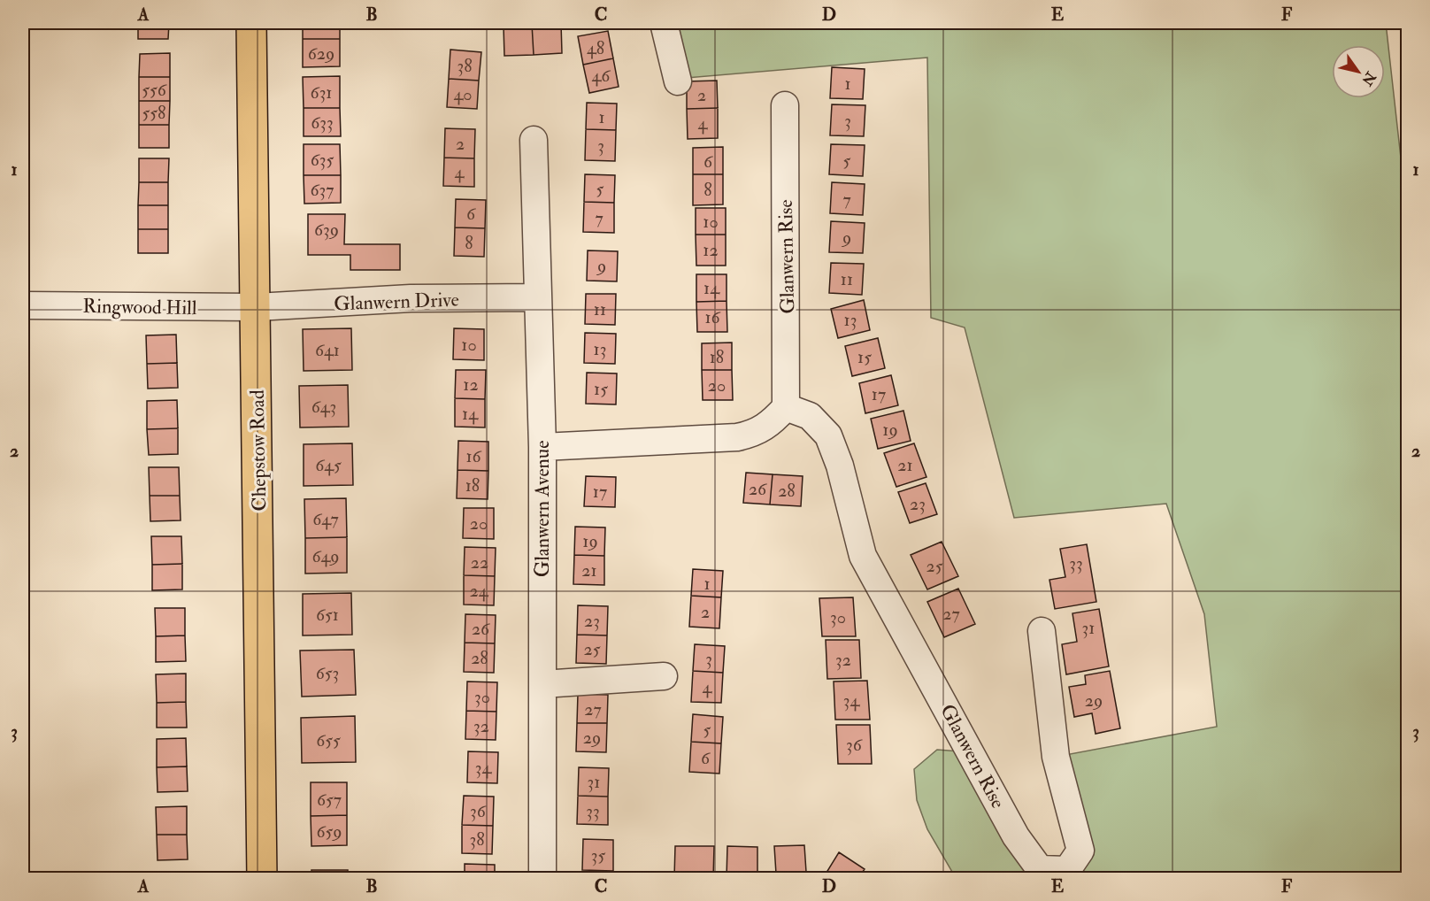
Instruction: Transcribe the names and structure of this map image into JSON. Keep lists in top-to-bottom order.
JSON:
{
  "streets": {
    "main road": ["Chepstow Road"],
    "street": [
      "Glanwern Rise",
      "Glanwern Drive",
      "Ringwood Hill",
      "Glanwern Avenue"
    ]
  },
  "crossings": [
    ["Glanwern Drive", "Ringwood Hill"],
    ["Glanwern Drive", "Chepstow Road"],
    ["Glanwern Drive", "Glanwern Avenue"],
    ["Ringwood Hill", "Chepstow Road"]
  ],
  "house_numbers": [
    "48",
    "629",
    "38",
    "46",
    "1",
    "556",
    "631",
    "40",
    "2",
    "558",
    "1",
    "3",
    "633",
    "4",
    "2",
    "3",
    "635",
    "5",
    "6",
    "4",
    "5",
    "637",
    "8",
    "7",
    "6",
    "7",
    "10",
    "639",
    "9",
    "8",
    "12",
    "9",
    "11",
    "14",
    "11",
    "16",
    "13",
    "10",
    "13",
    "641",
    "18",
    "15",
    "12",
    "20",
    "15",
    "17",
    "643",
    "14",
    "19",
    "16",
    "645",
    "21",
    "18",
    "26",
    "28",
    "17",
    "23",
    "647",
    "20",
    "19",
    "649",
    "22",
    "33",
    "25",
    "21",
    "1",
    "24",
    "2",
    "27",
    "651",
    "30",
    "23",
    "31",
    "26",
    "25",
    "28",
    "3",
    "32",
    "653",
    "4",
    "30",
    "34",
    "29",
    "27",
    "32",
    "5",
    "29",
    "655",
    "36",
    "6",
    "34",
    "31",
    "657",
    "36",
    "33",
    "659",
    "38",
    "35"
  ],
  "north": "bottom right",
  "grid": {
    "columns": [
      "A",
      "B",
      "C",
      "D",
      "E",
      "F"
    ],
    "rows": ["1", "2", "3"]
  }
}
